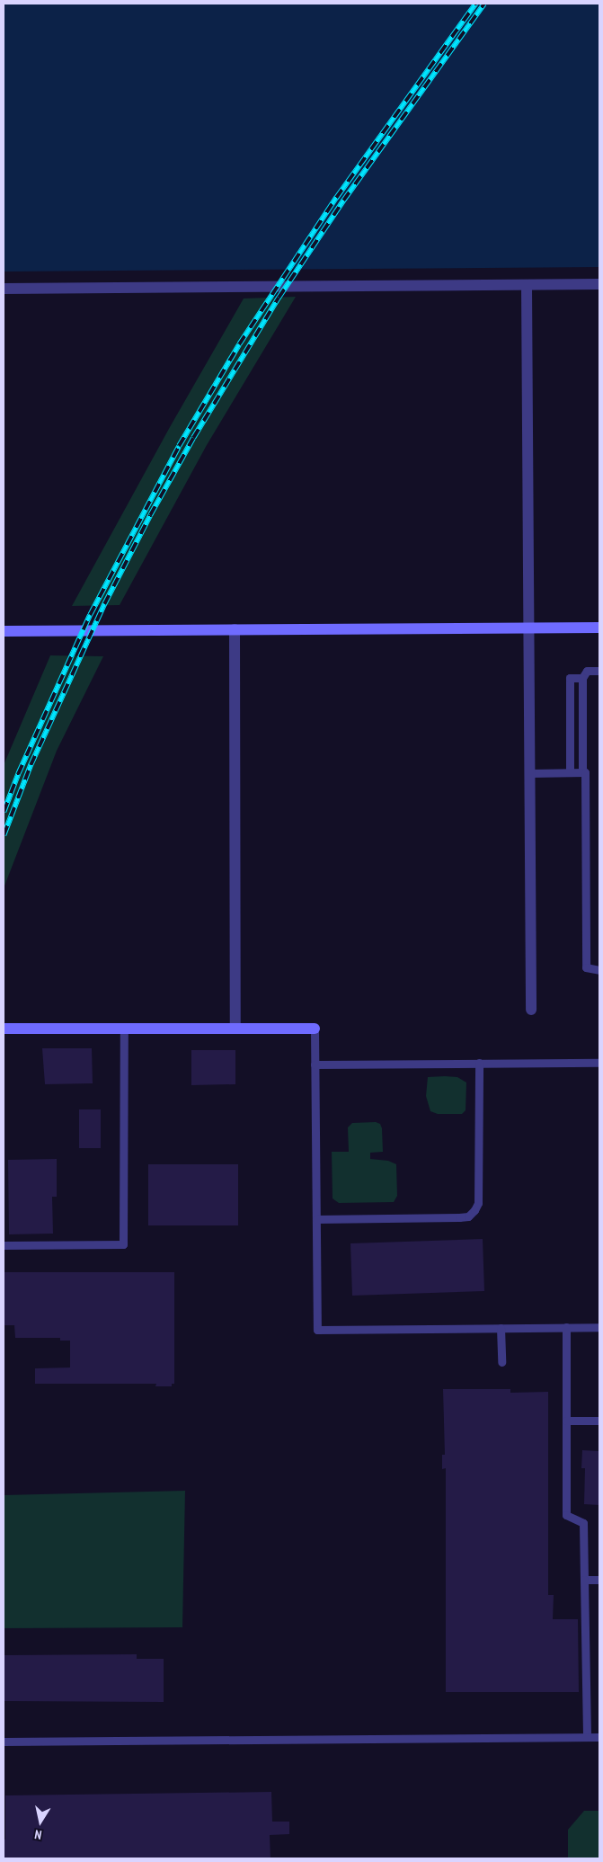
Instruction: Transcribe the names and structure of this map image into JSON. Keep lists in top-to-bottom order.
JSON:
{
  "north": "bottom"
}
